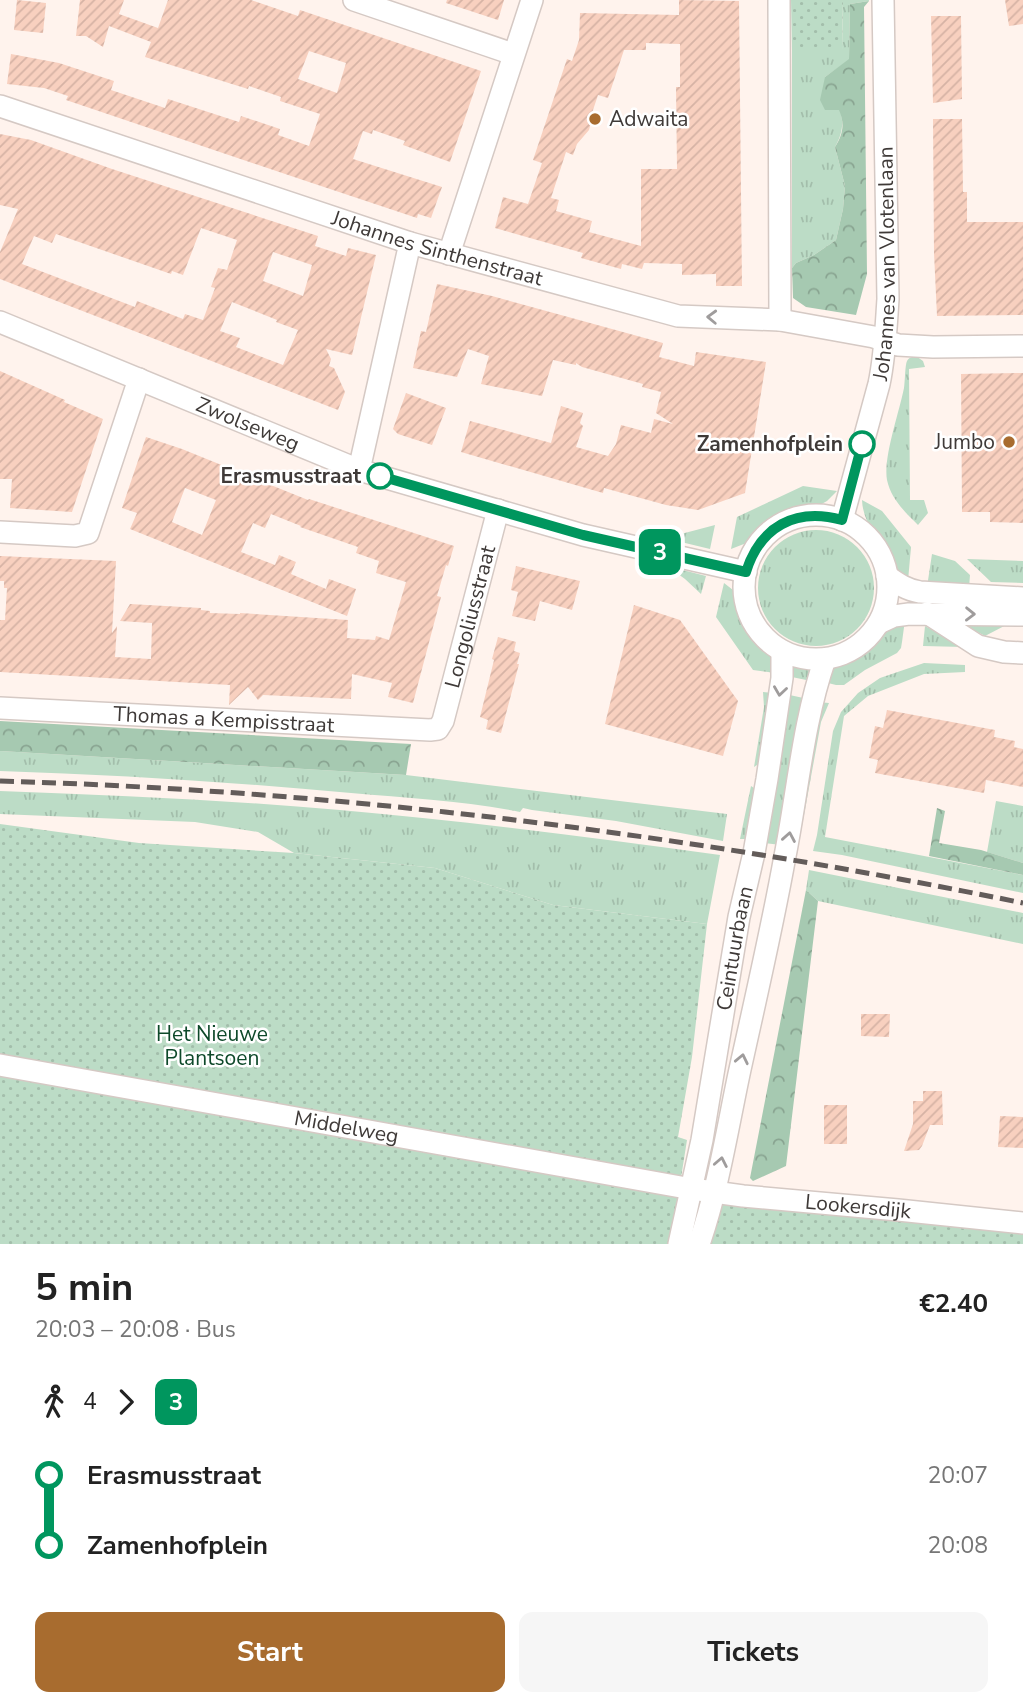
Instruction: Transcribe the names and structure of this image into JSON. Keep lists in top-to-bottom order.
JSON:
{
  "streets": {
    "street": [
      "Johannes Sinthenstraat",
      "Johannes van Vlotenlaan",
      "Zwolseweg",
      "Longoliusstraat",
      "Thomas a Kempisstraat",
      "Ceintuurbaan",
      "Middelweg",
      "Lookersdijk"
    ]
  },
  "crossings": [
    ["Johannes Sinthenstraat", "Johannes van Vlotenlaan"],
    ["Johannes van Vlotenlaan", "Zwolseweg"],
    ["Johannes van Vlotenlaan", "Ceintuurbaan"],
    ["Zwolseweg", "Longoliusstraat"],
    ["Zwolseweg", "Ceintuurbaan"],
    ["Longoliusstraat", "Thomas a Kempisstraat"],
    ["Ceintuurbaan", "Middelweg"],
    ["Ceintuurbaan", "Lookersdijk"],
    ["Middelweg", "Lookersdijk"]
  ],
  "parks": ["Het Nieuwe Plantsoen"],
  "places": [
    "Adwaita",
    "Jumbo",
    "Zamenhofplein",
    "Erasmusstraat"
  ],
  "lines": ["bus line 3"],
  "page": {
    "on_map": "3",
    "heading": ["5 min", "20:03 – 20:08 · Bus", "€2.40"],
    "legs": ["4", "3"],
    "list": [
      {
        "name": "Erasmusstraat",
        "value": "20:07"
      },
      {
        "name": "Zamenhofplein",
        "value": "20:08"
      }
    ],
    "buttons": ["Start", "Tickets"]
  }
}
